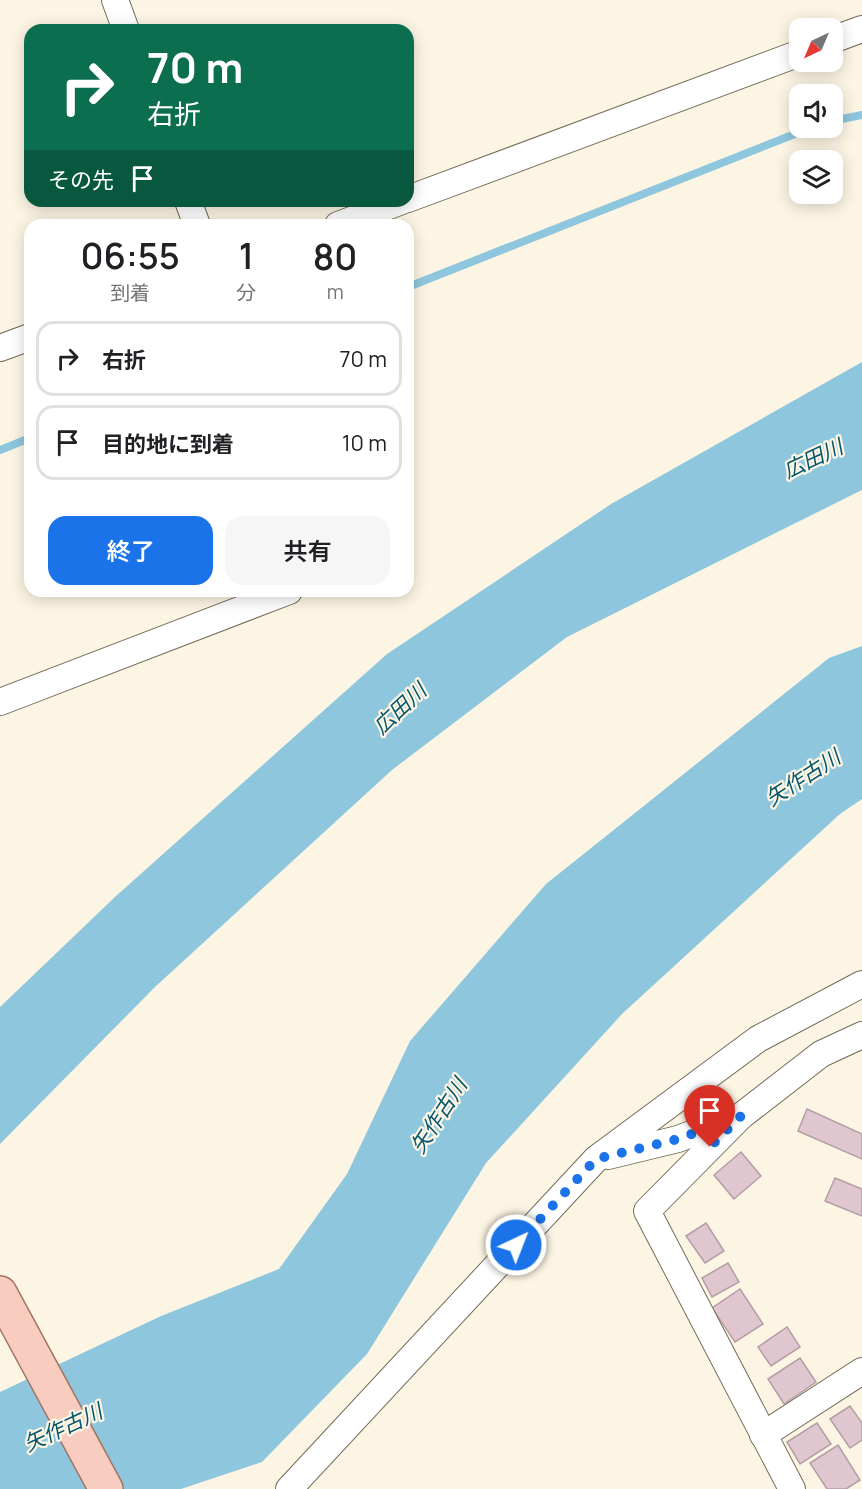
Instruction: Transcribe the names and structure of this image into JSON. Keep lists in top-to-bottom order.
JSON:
{
  "water": ["広田川", "矢作古川"],
  "north": "bottom left",
  "page": {
    "turn": ["70 m", "右折"],
    "then": "その先",
    "eta": [
      "06:55",
      "到着",
      "1",
      "分",
      "80",
      "m"
    ],
    "list": [
      {
        "name": "右折",
        "value": "70 m"
      },
      {
        "name": "目的地に到着",
        "value": "10 m"
      }
    ],
    "buttons": ["終了", "共有"]
  }
}
